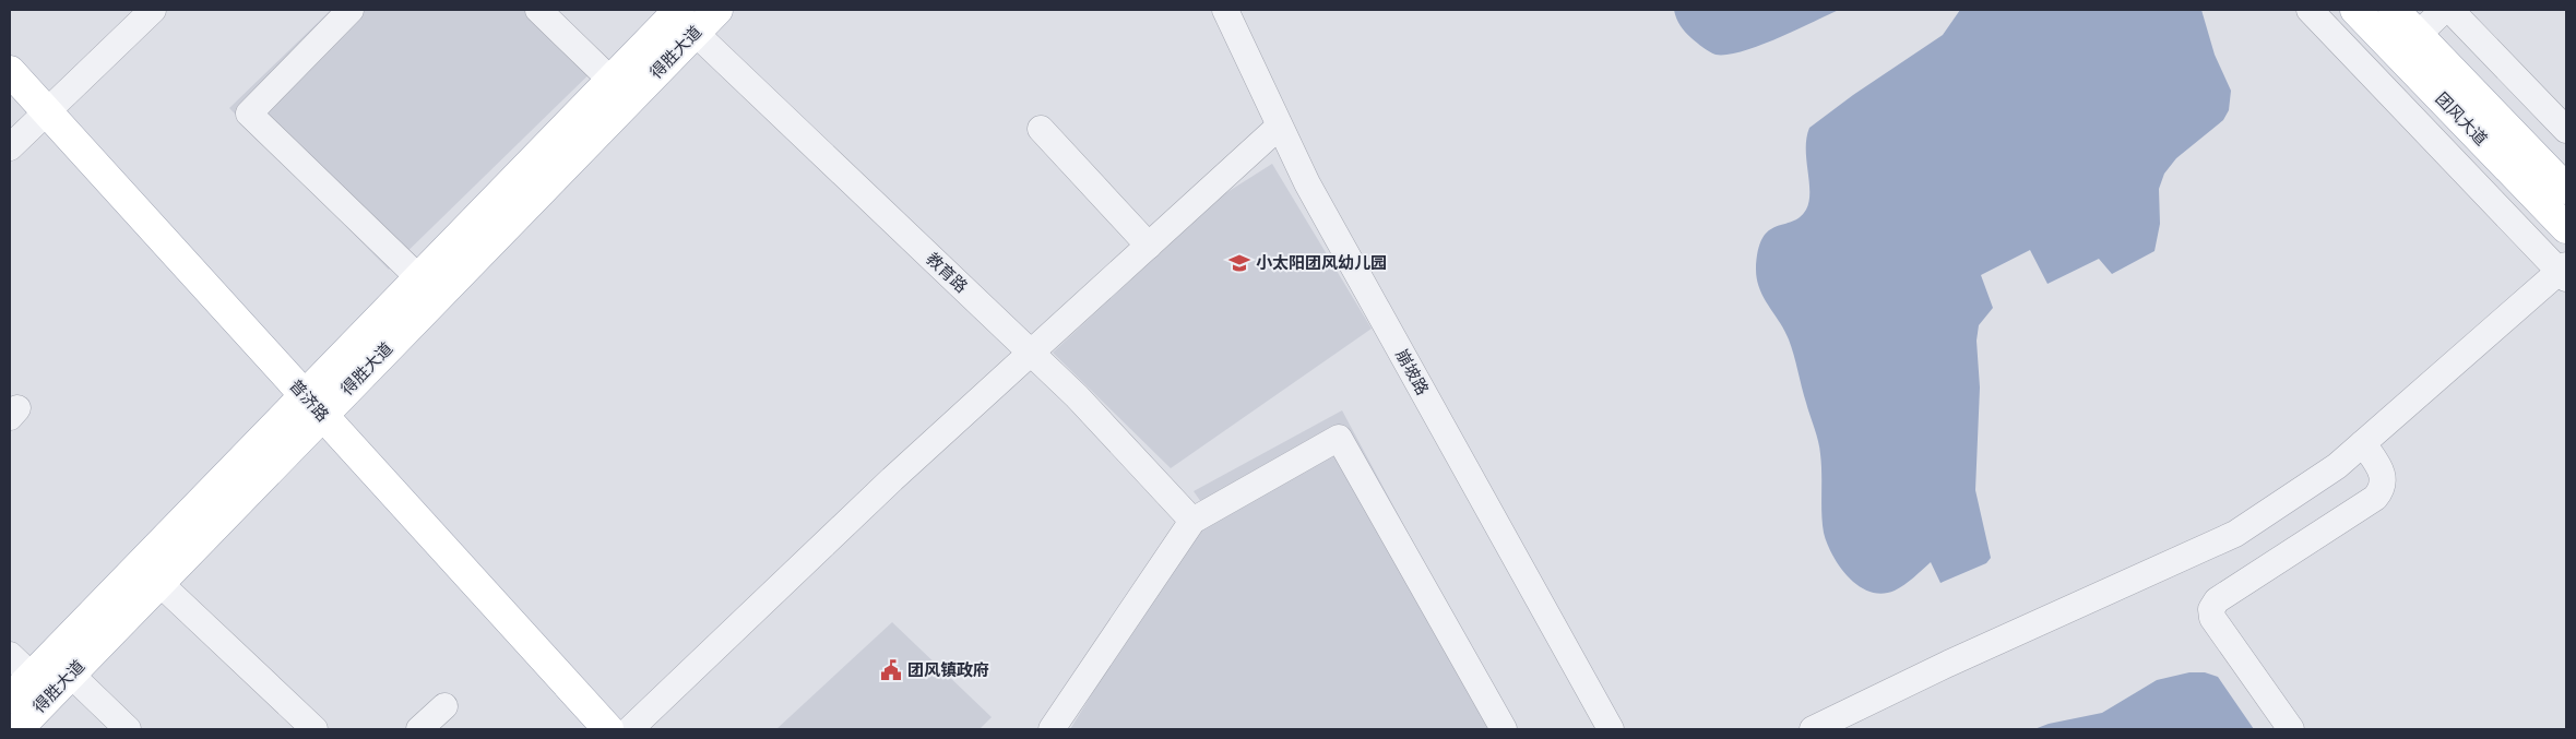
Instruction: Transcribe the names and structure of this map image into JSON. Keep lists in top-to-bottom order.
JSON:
{
  "streets": {
    "main road": ["得胜大道", "团风大道", "普济路"],
    "street": ["教育路", "崩坡路"]
  },
  "crossings": [
    ["得胜大道", "教育路"],
    ["得胜大道", "普济路"]
  ],
  "places": {
    "school or university": ["小太阳团风幼儿园"],
    "public building": ["团风镇政府"]
  }
}
